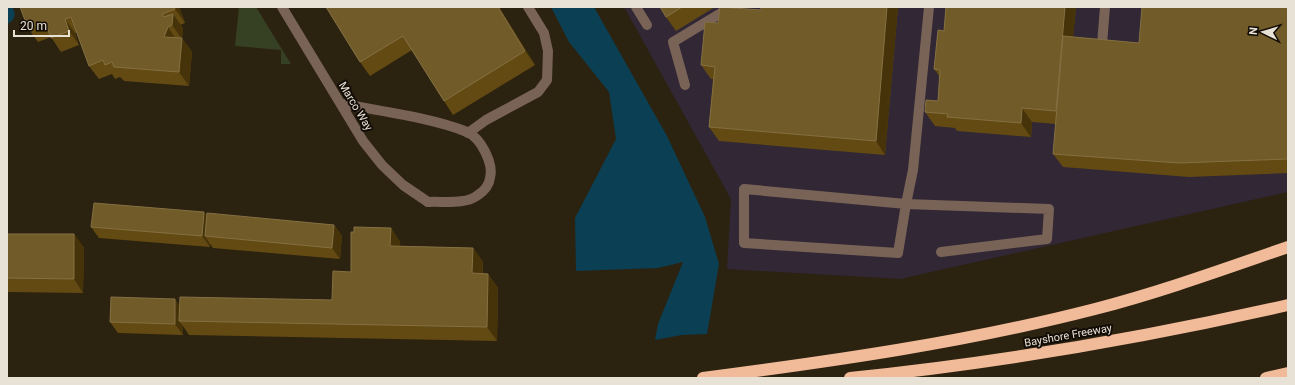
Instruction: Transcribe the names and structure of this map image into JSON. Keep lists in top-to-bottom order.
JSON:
{
  "streets": {
    "highway": ["Bayshore Freeway"],
    "street": ["Marco Way"]
  },
  "scale_bar": "20 m",
  "north": "left"
}
